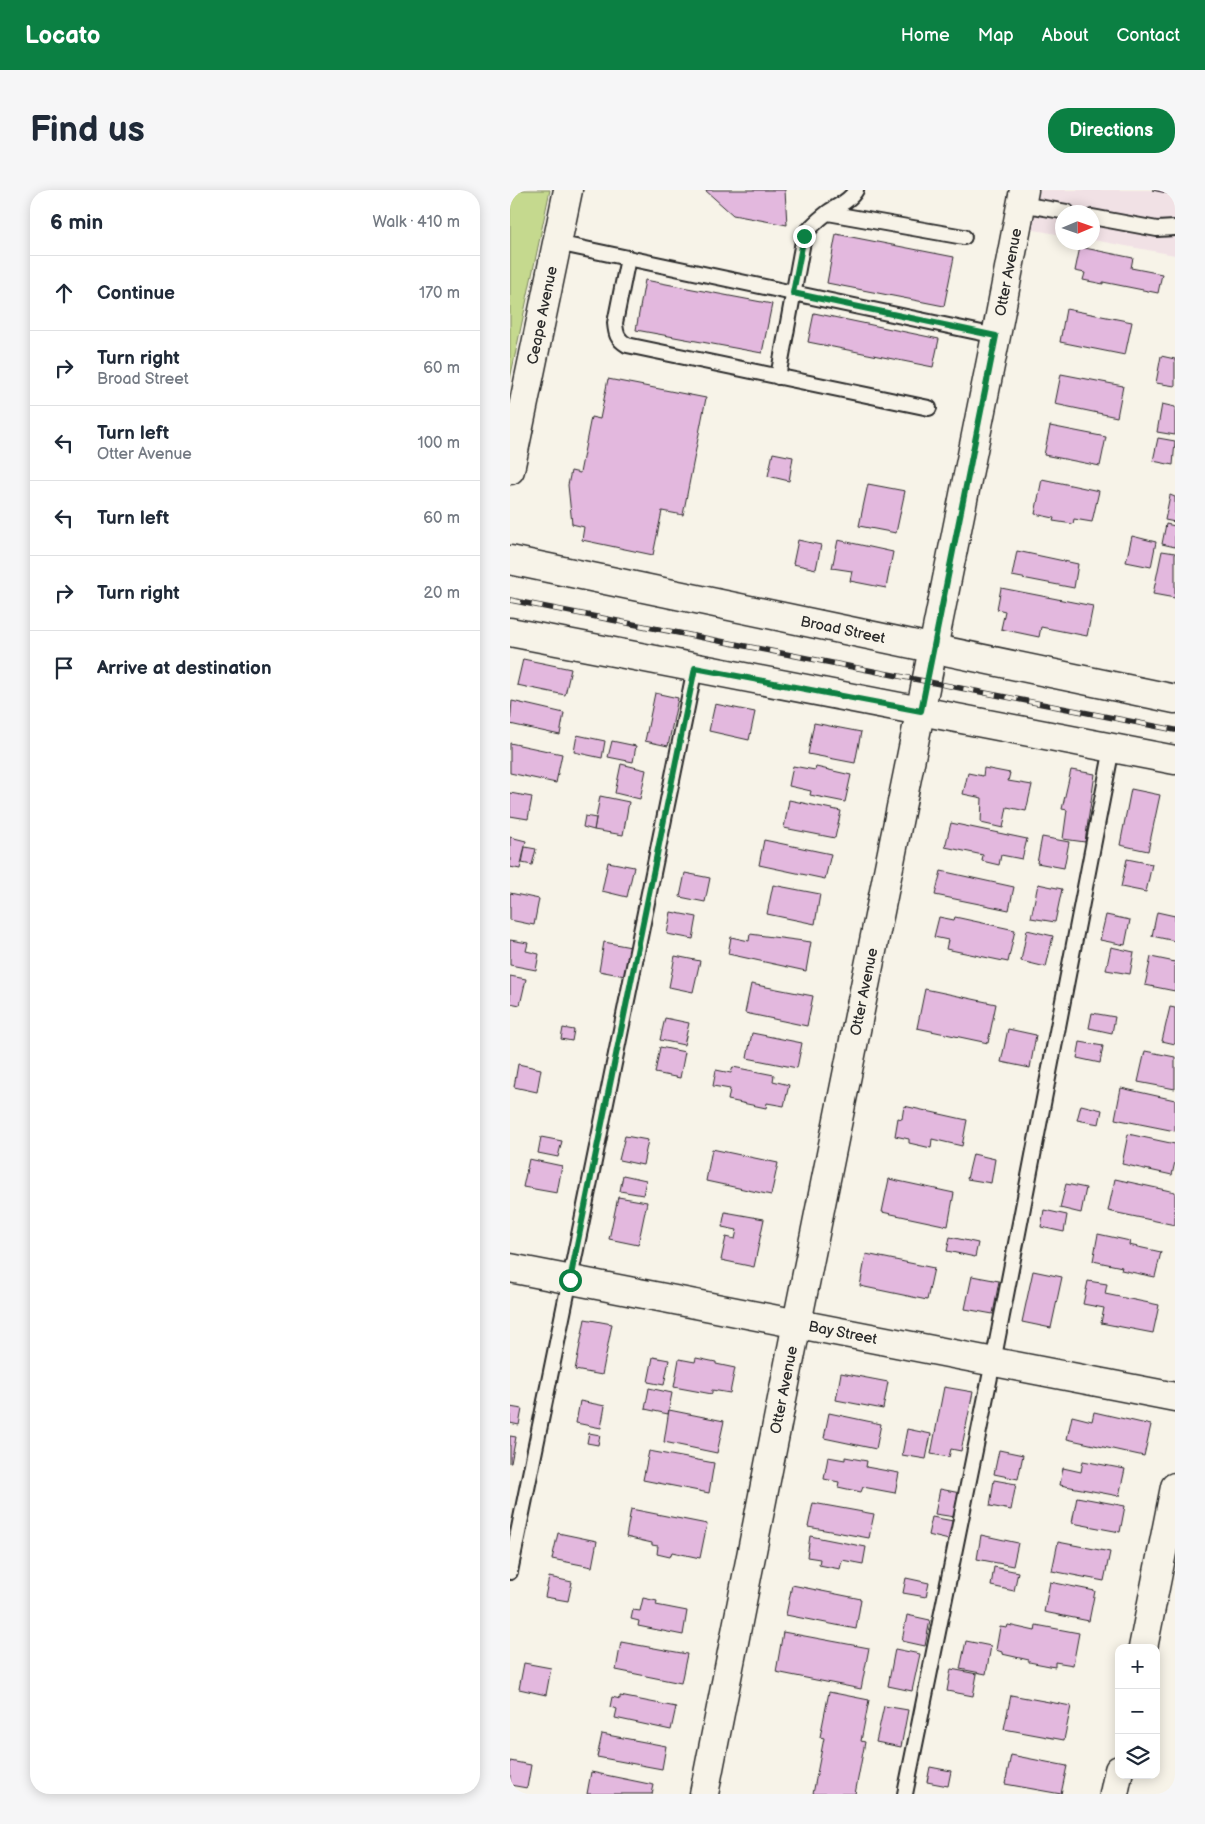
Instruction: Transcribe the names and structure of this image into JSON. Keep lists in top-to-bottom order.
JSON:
{
  "streets": {
    "street": [
      "Otter Avenue",
      "Ceape Avenue",
      "Broad Street",
      "Bay Street"
    ]
  },
  "crossings": [
    ["Otter Avenue", "Broad Street"],
    ["Otter Avenue", "Bay Street"]
  ],
  "north": "right",
  "page": {
    "header": "Locato",
    "nav": [
      "Home",
      "Map",
      "About",
      "Contact"
    ],
    "buttons": "Directions",
    "title": "Find us",
    "heading": ["6 min", "Walk · 410 m"],
    "list": [
      ["Continue", "170 m"],
      ["Turn right", "Broad Street", "60 m"],
      ["Turn left", "Otter Avenue", "100 m"],
      ["Turn left", "60 m"],
      ["Turn right", "20 m"],
      "Arrive at destination"
    ],
    "map_buttons": ["+", "−"]
  }
}
